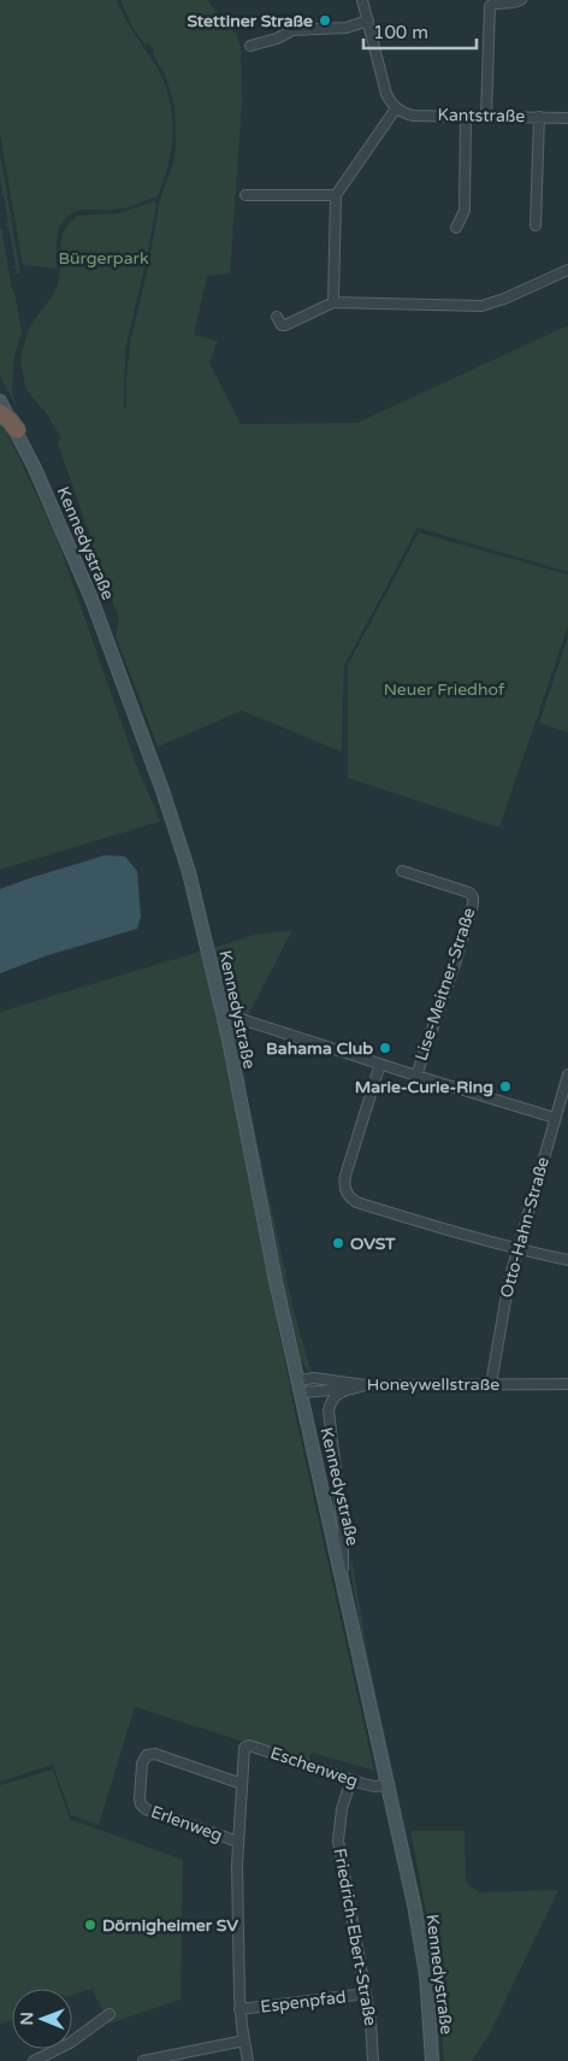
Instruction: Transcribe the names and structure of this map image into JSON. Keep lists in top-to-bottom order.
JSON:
{
  "streets": {
    "main road": ["Kennedystraße"],
    "street": [
      "Kantstraße",
      "Lise-Meitner-Straße",
      "Otto-Hahn-Straße",
      "Honeywellstraße",
      "Eschenweg",
      "Erlenweg",
      "Friedrich-Ebert-Straße",
      "Espenpfad"
    ]
  },
  "crossings": [
    ["Kennedystraße", "Honeywellstraße"],
    ["Kennedystraße", "Eschenweg"],
    ["Otto-Hahn-Straße", "Honeywellstraße"],
    ["Eschenweg", "Erlenweg"],
    ["Eschenweg", "Friedrich-Ebert-Straße"],
    ["Friedrich-Ebert-Straße", "Espenpfad"]
  ],
  "parks": ["Bürgerpark", "Neuer Friedhof"],
  "places": [
    "Stettiner Straße",
    "Bahama Club",
    "Marie-Curie-Ring",
    "OVST",
    "Dörnigheimer SV"
  ],
  "scale_bar": "100 m",
  "north": "left"
}
